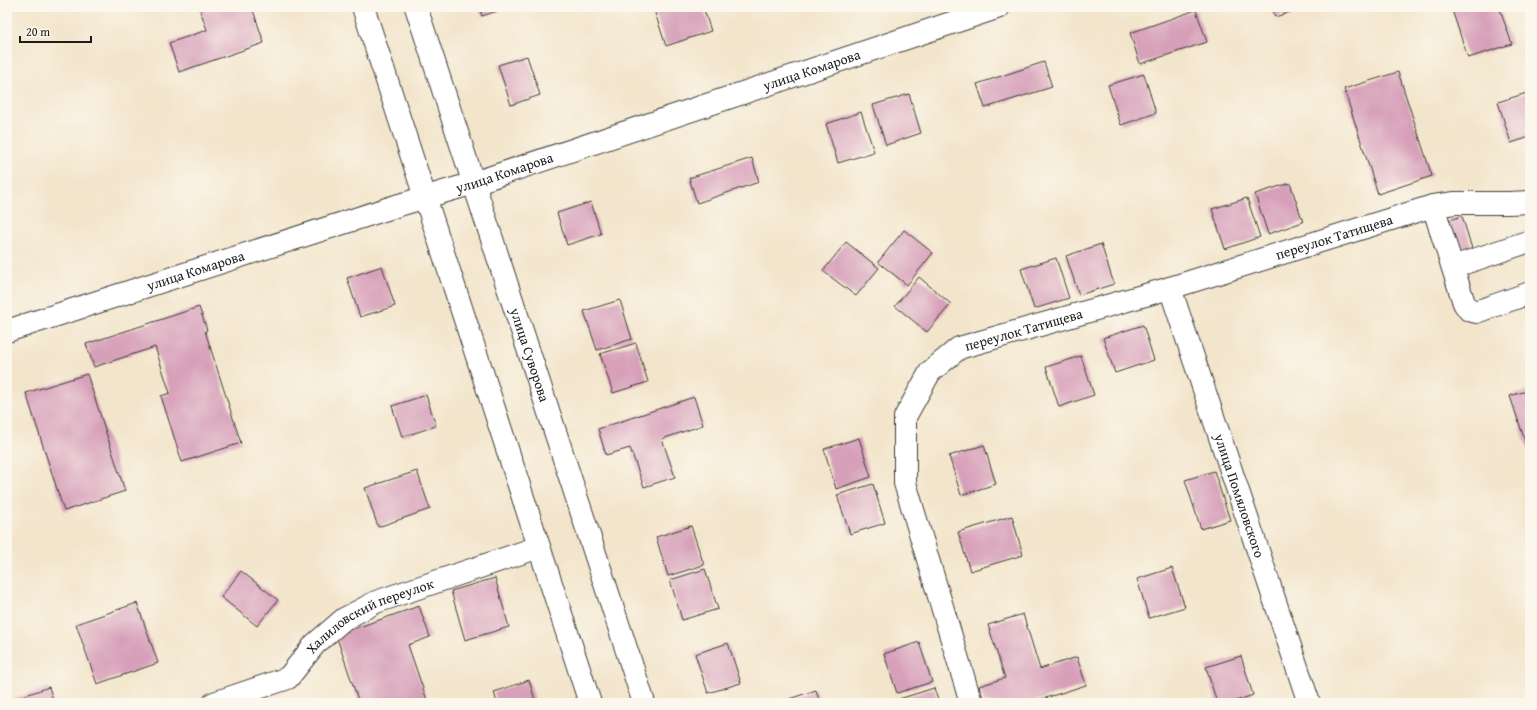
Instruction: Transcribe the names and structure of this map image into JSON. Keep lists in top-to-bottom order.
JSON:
{
  "streets": {
    "street": [
      "улица Комарова",
      "переулок Татищева",
      "улица Суворова",
      "улица Помяловского",
      "Халиловский переулок"
    ]
  },
  "crossings": [
    ["улица Комарова", "улица Суворова"],
    ["переулок Татищева", "улица Помяловского"]
  ],
  "scale_bar": "20 m"
}
